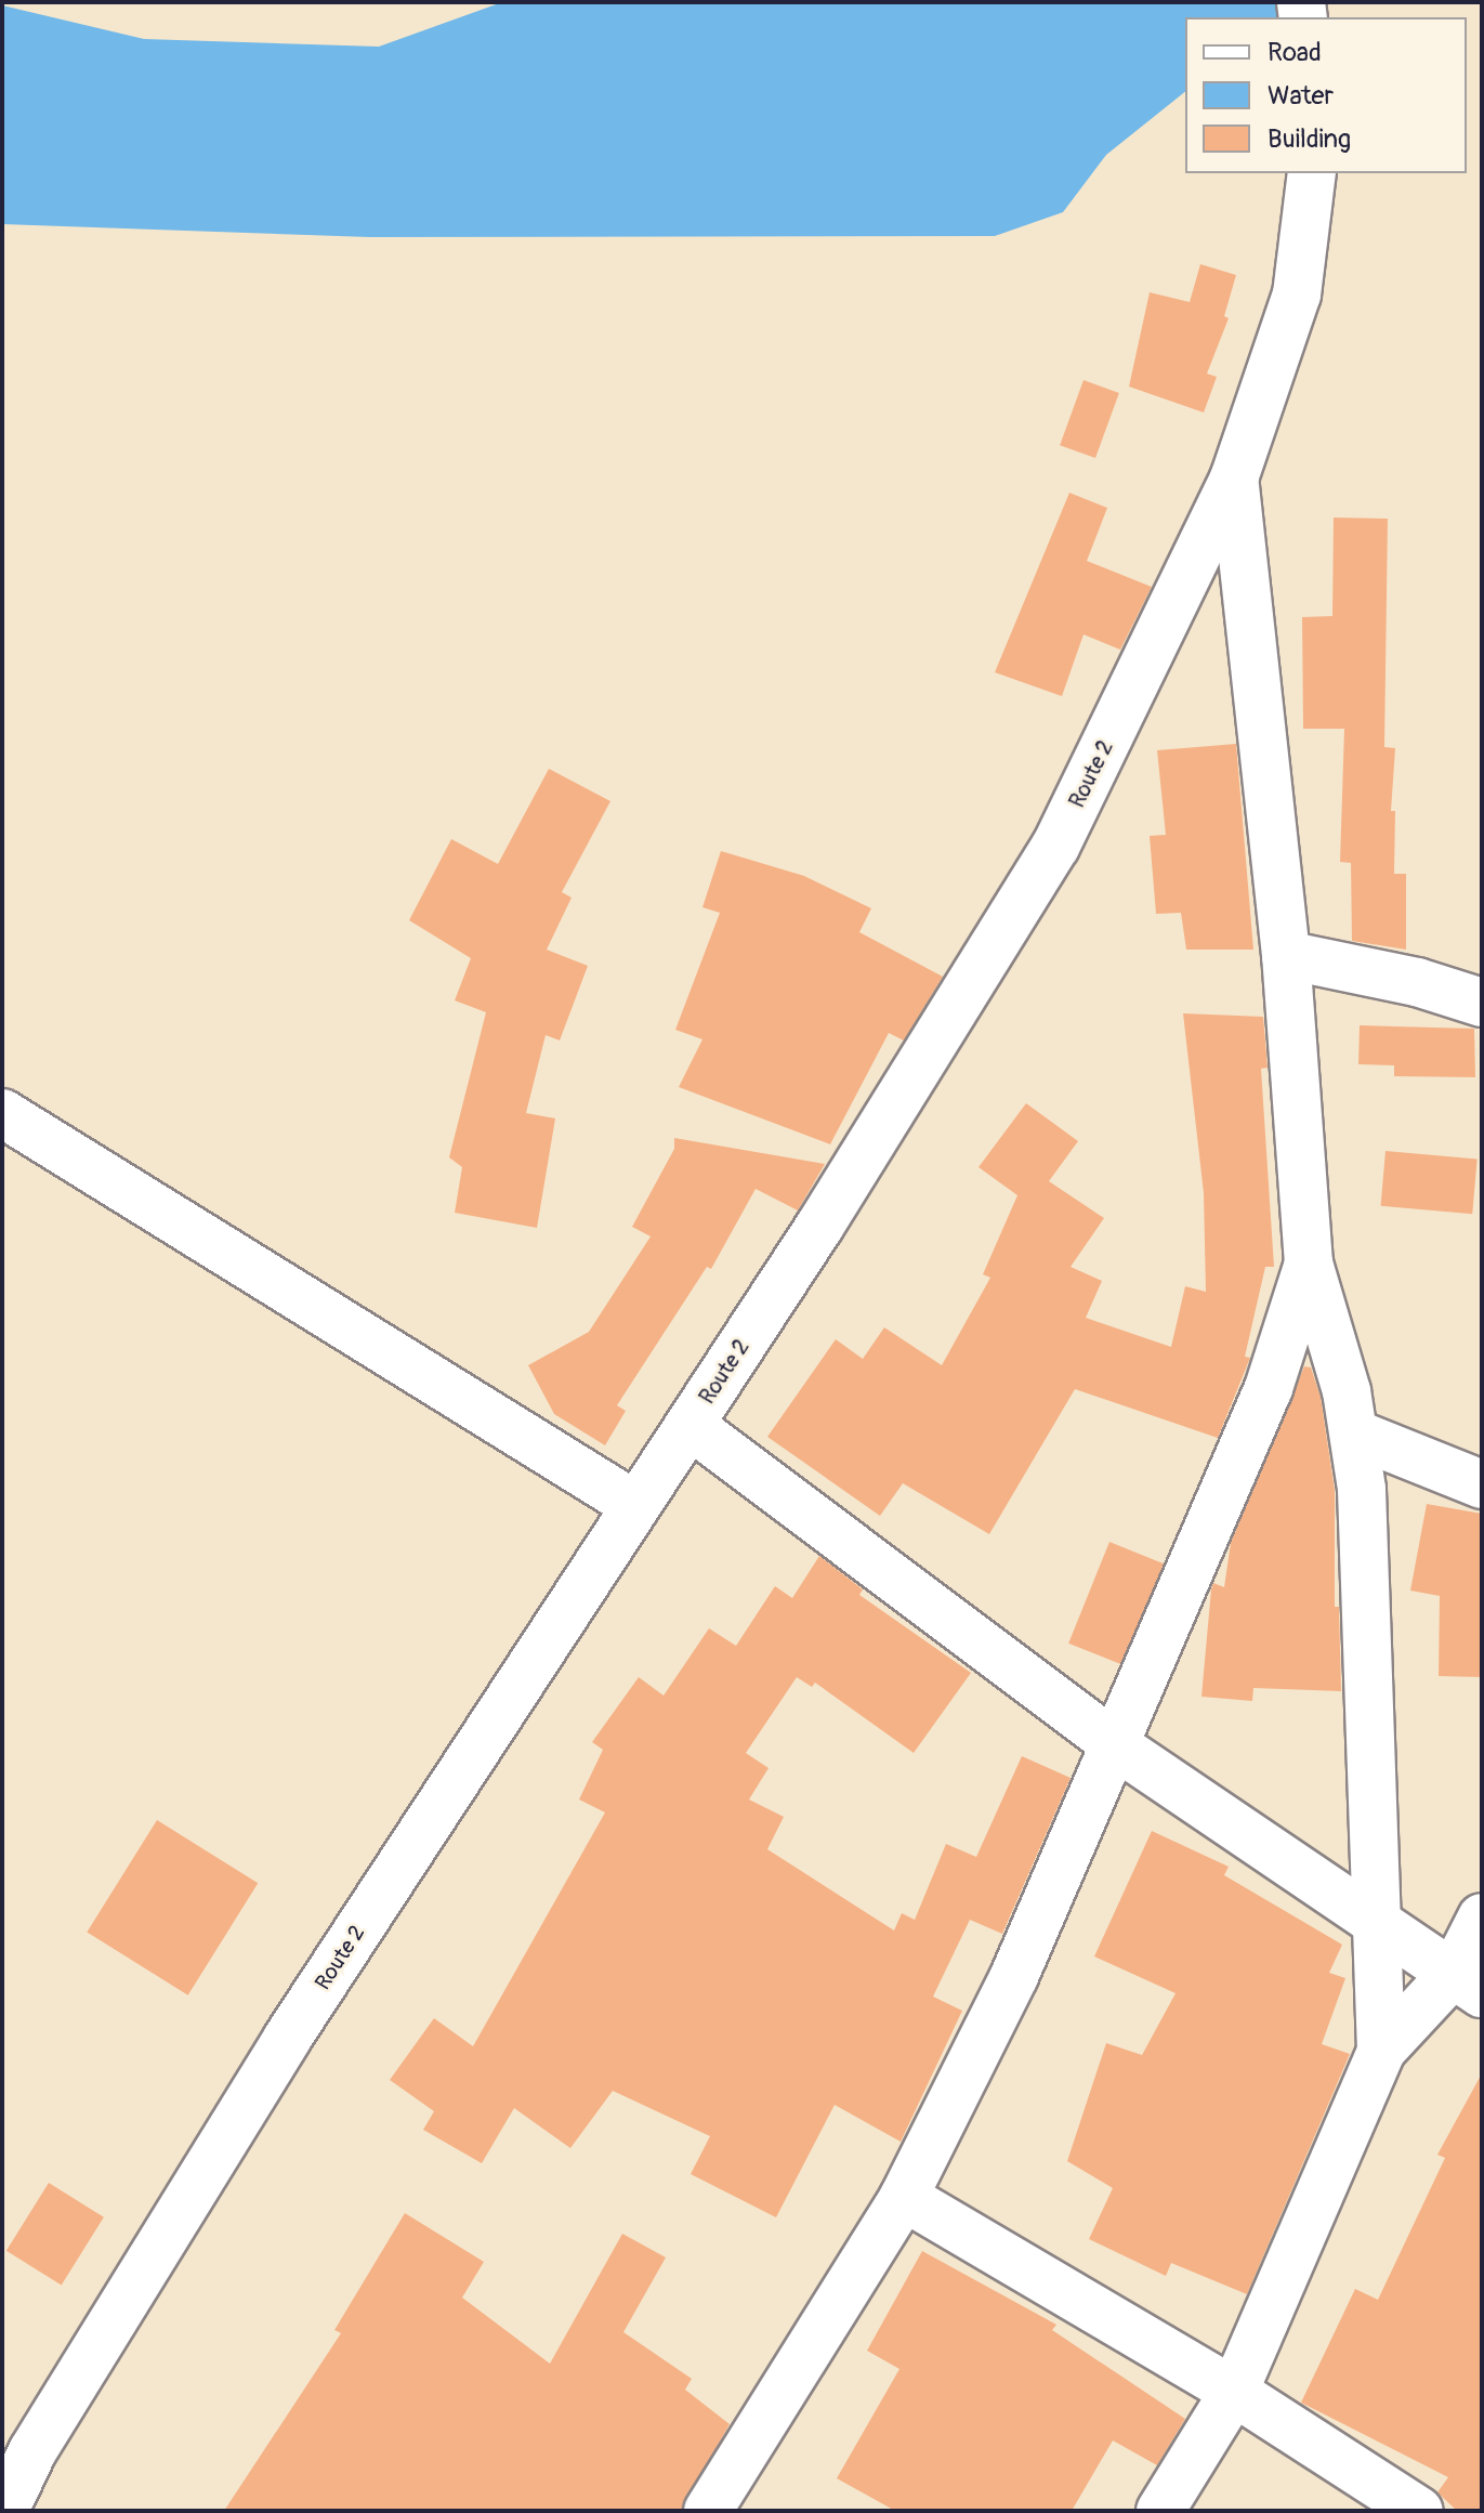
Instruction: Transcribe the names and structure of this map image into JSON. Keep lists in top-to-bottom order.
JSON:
{
  "streets": {
    "main road": ["Route 2"]
  },
  "legend": ["Road", "Water", "Building"]
}
